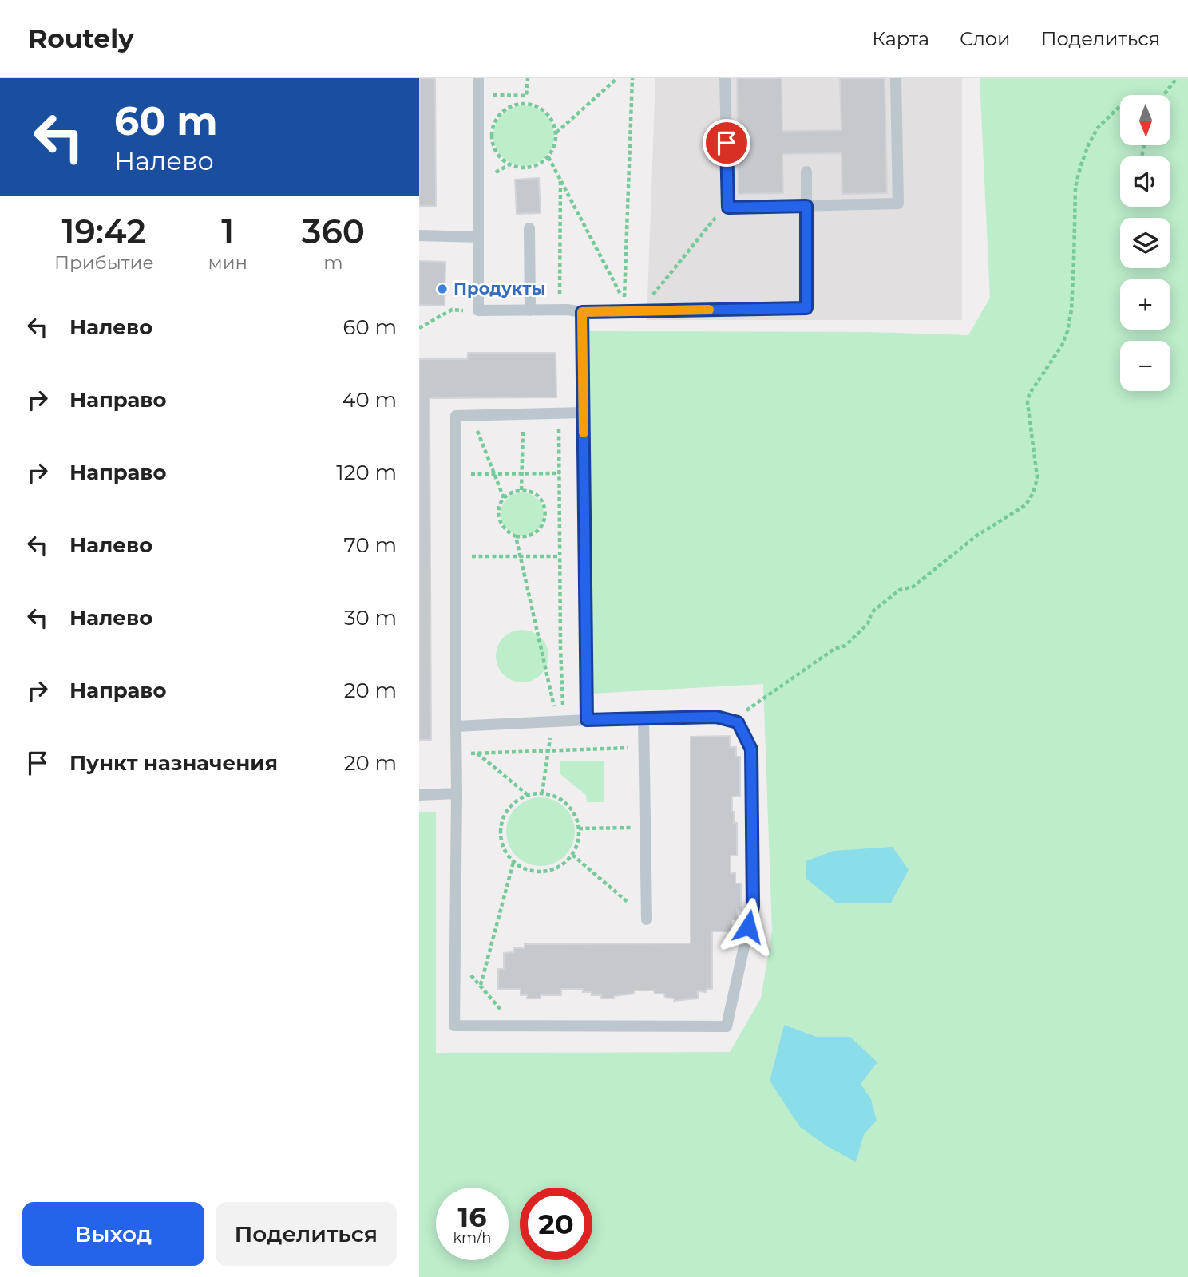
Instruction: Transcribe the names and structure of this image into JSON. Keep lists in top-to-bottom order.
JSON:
{
  "places": ["Продукты"],
  "north": "bottom",
  "page": {
    "header": "Routely",
    "nav": ["Карта", "Слои", "Поделиться"],
    "turn": ["60 m", "Налево"],
    "map_buttons": ["+", "−"],
    "eta": [
      "19:42",
      "Прибытие",
      "1",
      "мин",
      "360",
      "m"
    ],
    "list": [
      {
        "name": "Налево",
        "value": "60 m"
      },
      {
        "name": "Направо",
        "value": "40 m"
      },
      {
        "name": "Направо",
        "value": "120 m"
      },
      {
        "name": "Налево",
        "value": "70 m"
      },
      {
        "name": "Налево",
        "value": "30 m"
      },
      {
        "name": "Направо",
        "value": "20 m"
      },
      {
        "name": "Пункт назначения",
        "value": "20 m"
      }
    ],
    "speed": "16 km/h",
    "limit": "20",
    "buttons": ["Выход", "Поделиться"]
  }
}
